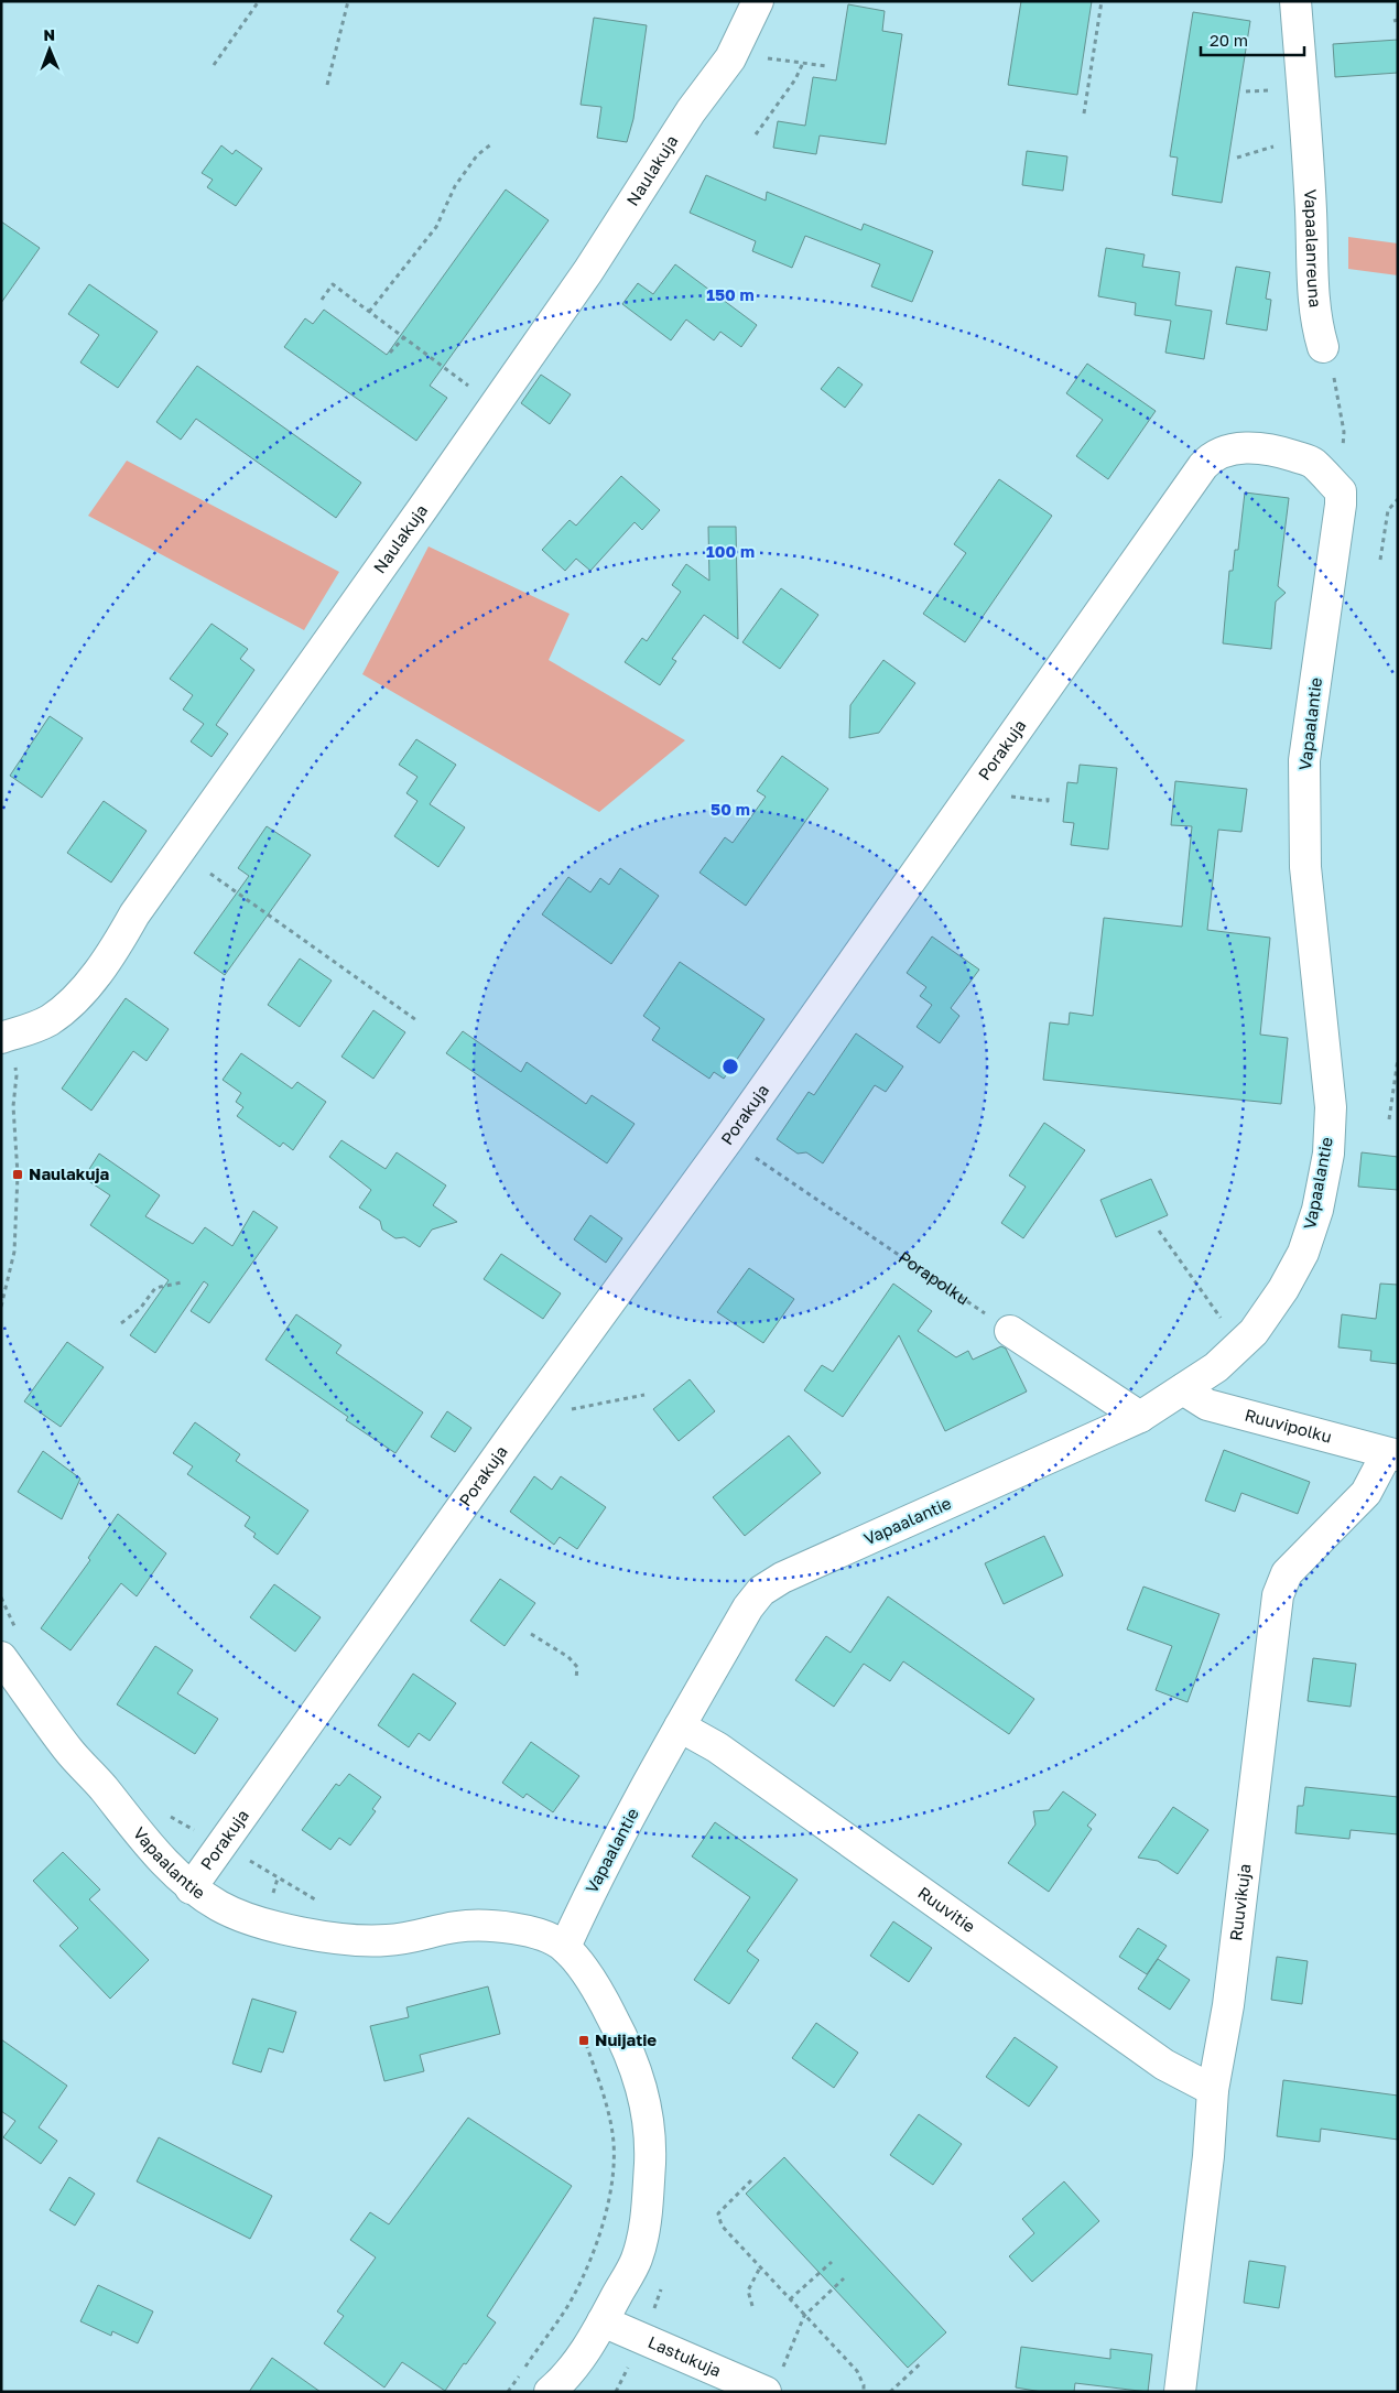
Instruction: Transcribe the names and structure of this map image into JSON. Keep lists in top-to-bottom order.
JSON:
{
  "streets": {
    "street": [
      "Naulakuja",
      "Vapaalanreuna",
      "Vapaalantie",
      "Porakuja",
      "Ruuvipolku",
      "Ruuvikuja",
      "Ruuvitie",
      "Lastukuja"
    ],
    "path": ["Porapolku"]
  },
  "crossings": [
    ["Vapaalantie", "Porakuja"],
    ["Vapaalantie", "Ruuvipolku"],
    ["Vapaalantie", "Ruuvitie"],
    ["Porakuja", "Porapolku"],
    ["Ruuvipolku", "Ruuvikuja"],
    ["Ruuvikuja", "Ruuvitie"]
  ],
  "places": {
    "transit": ["Naulakuja", "Nuijatie"]
  },
  "scale_bar": "20 m",
  "north": "top",
  "rings": ["150 m", "100 m", "50 m"]
}
